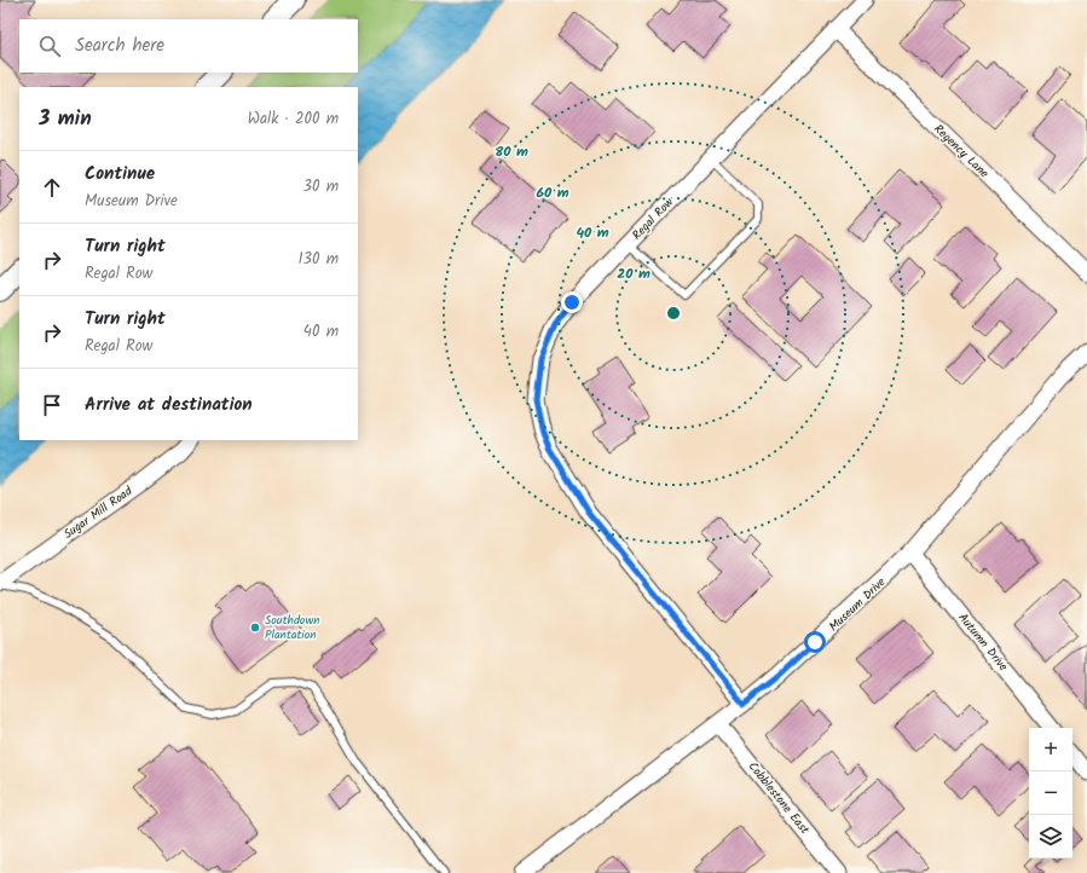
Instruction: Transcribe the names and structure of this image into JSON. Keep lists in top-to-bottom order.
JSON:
{
  "streets": {
    "street": [
      "Regency Lane",
      "Regal Row",
      "Sugar Mill Road",
      "Museum Drive",
      "Autumn Drive",
      "Cobblestone East"
    ]
  },
  "crossings": [
    ["Regency Lane", "Regal Row"],
    ["Regal Row", "Museum Drive"],
    ["Museum Drive", "Autumn Drive"],
    ["Museum Drive", "Cobblestone East"]
  ],
  "places": ["Southdown Plantation"],
  "page": {
    "search": "Search here",
    "heading": ["3 min", "Walk · 200 m"],
    "list": [
      ["Continue", "Museum Drive", "30 m"],
      ["Turn right", "Regal Row", "130 m"],
      ["Turn right", "Regal Row", "40 m"],
      "Arrive at destination"
    ],
    "map_buttons": ["+", "−"]
  },
  "rings": [
    "80 m",
    "60 m",
    "40 m",
    "20 m"
  ]
}
